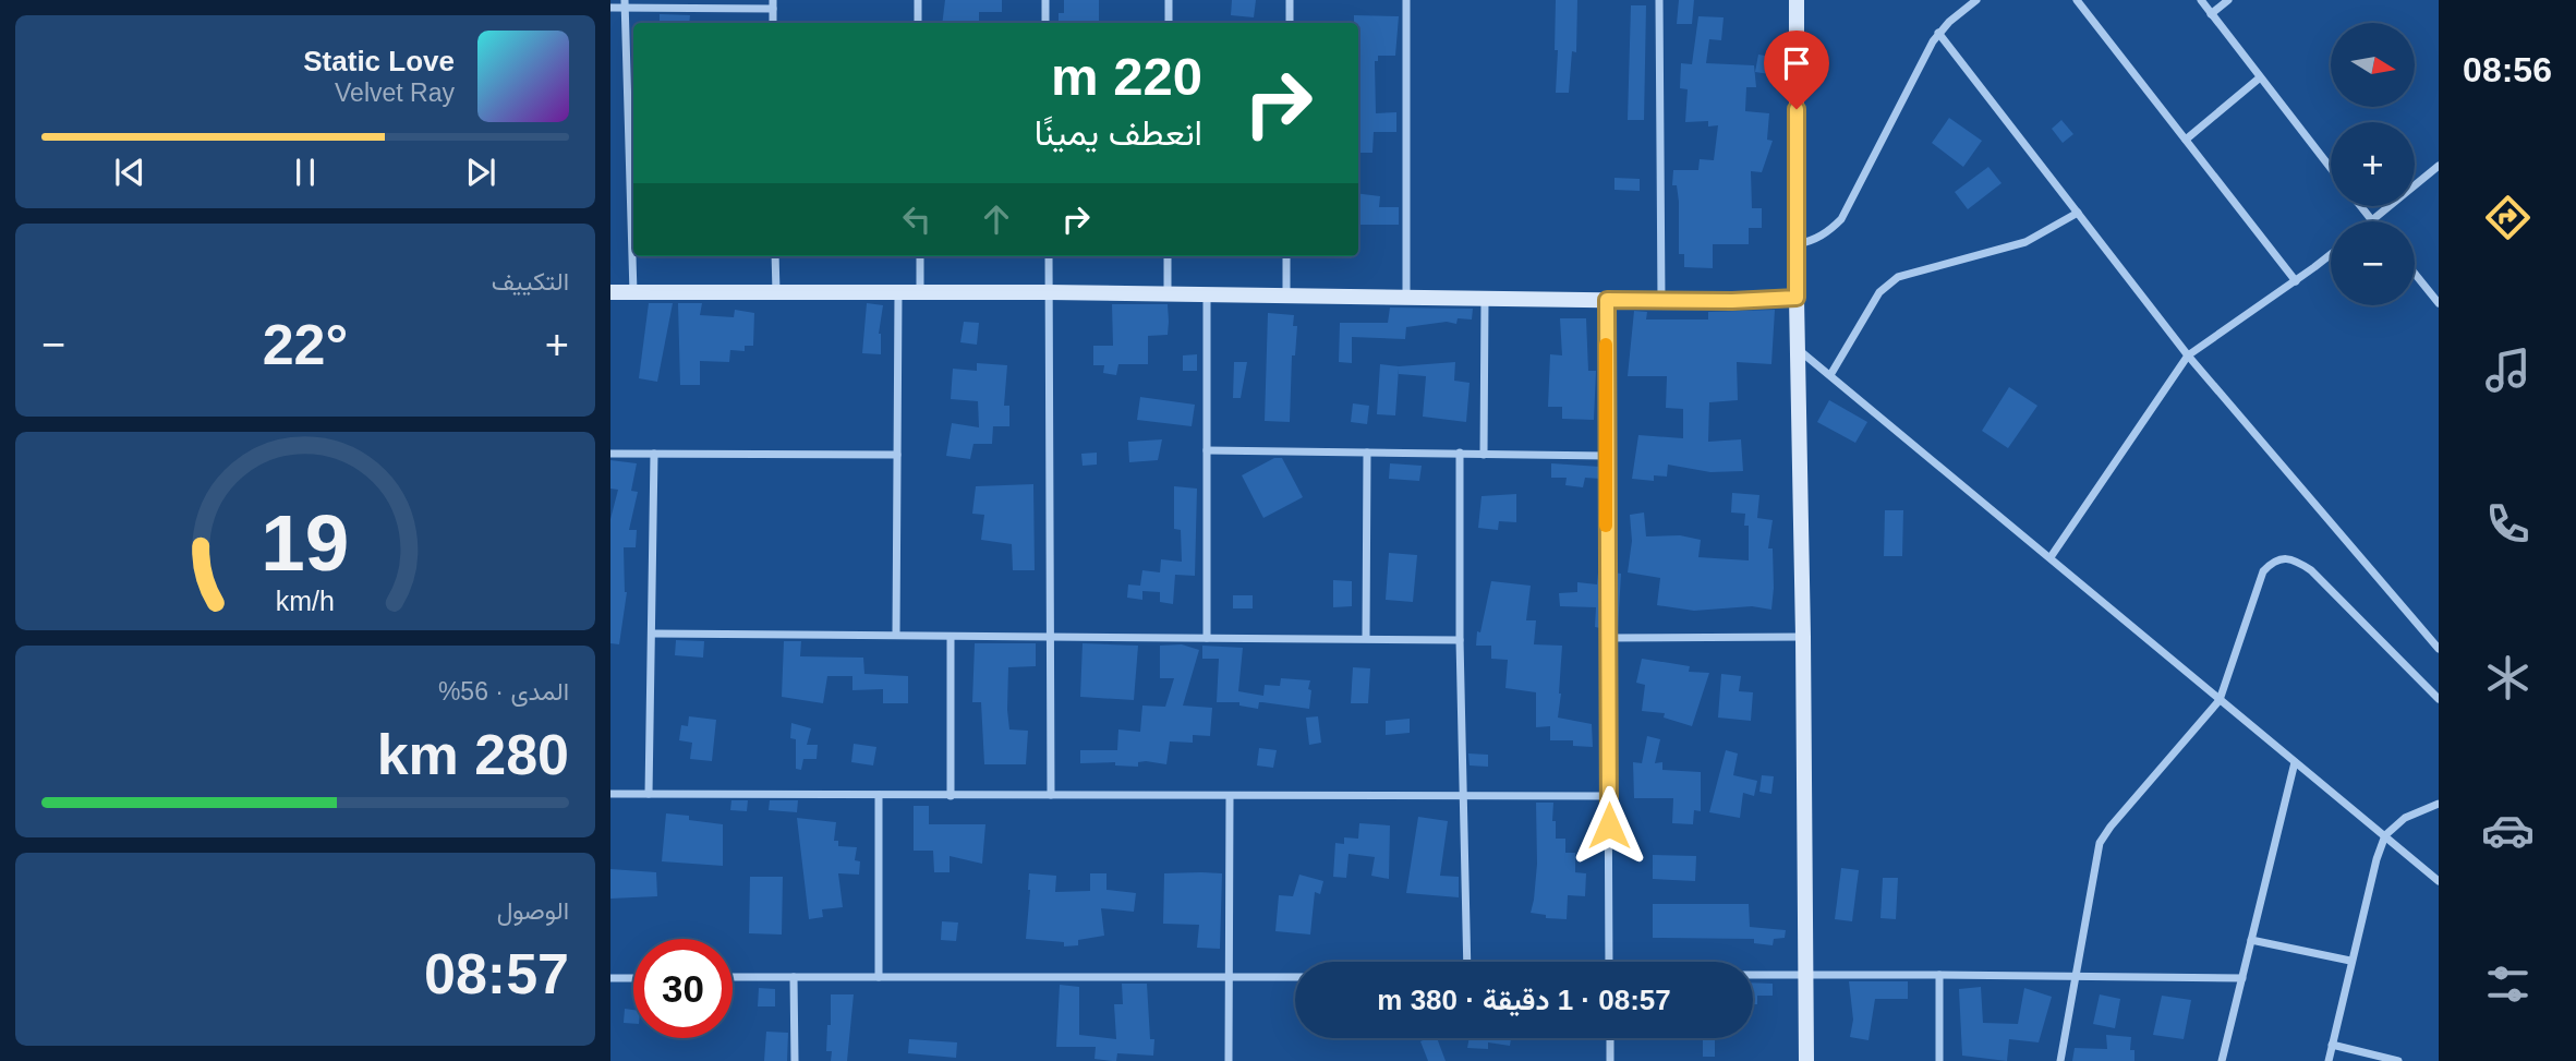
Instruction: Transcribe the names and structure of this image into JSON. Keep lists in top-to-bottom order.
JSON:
{
  "north": "right",
  "page": {
    "tabs": "08:56",
    "map_buttons": ["+", "−"],
    "turn": ["220 m", "انعطف يمينًا"],
    "song": ["Static Love", "Velvet Ray"],
    "tile": [
      "التكييف",
      ["المدى · 56%", "280 km"],
      ["الوصول", "08:57"]
    ],
    "heat": ["−", "22°", "+"],
    "limit": "30",
    "trip": "08:57 · 1 دقيقة · 380 m",
    "gauge": ["19", "km/h"]
  }
}
